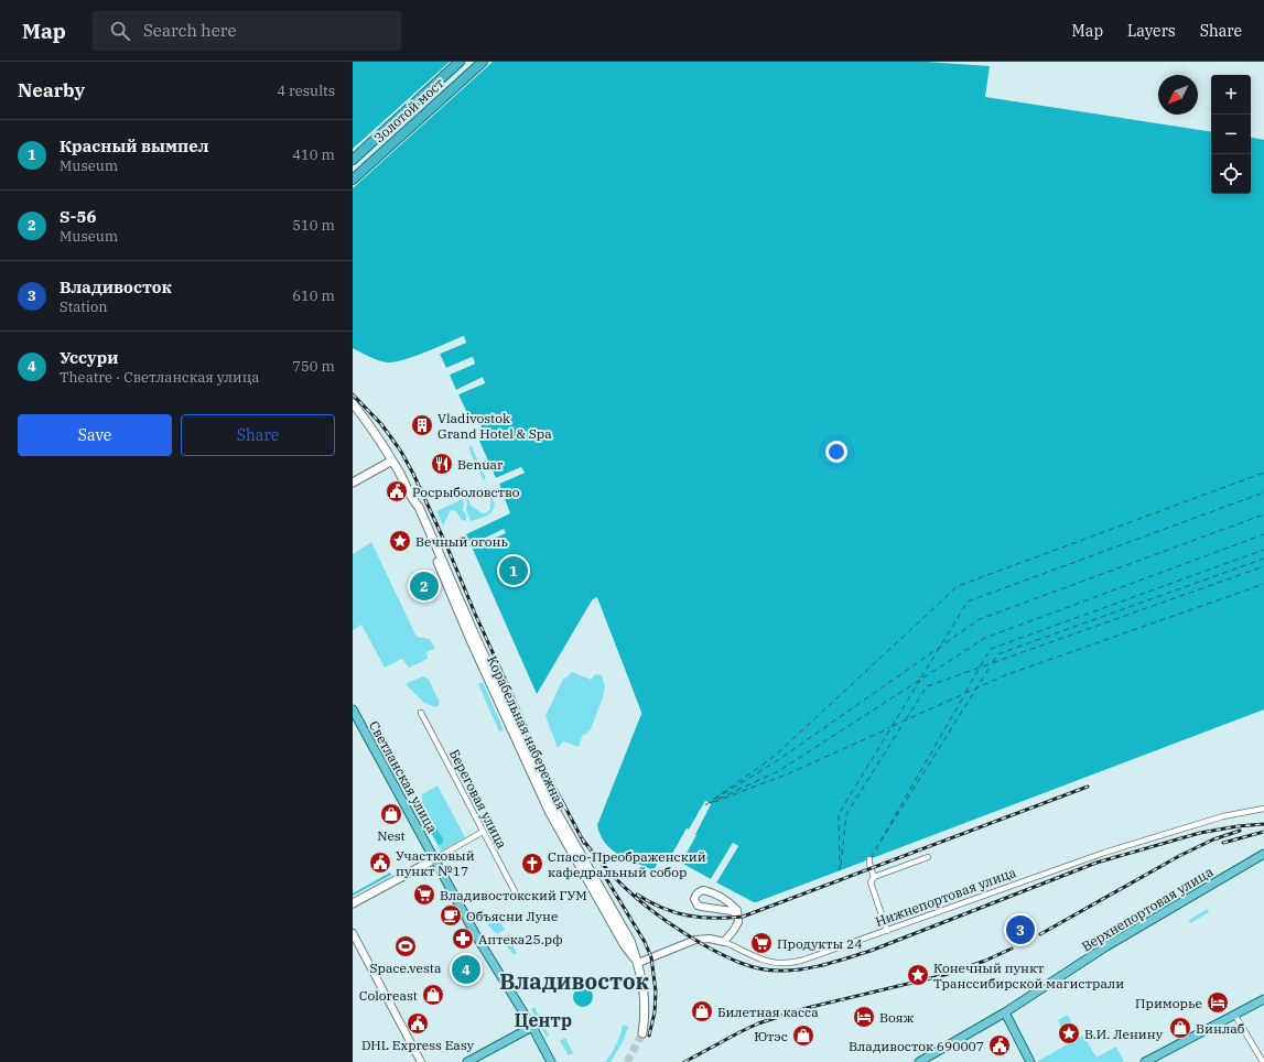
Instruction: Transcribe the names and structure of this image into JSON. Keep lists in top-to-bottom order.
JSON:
{
  "streets": {
    "highway": ["Золотой мост"],
    "main road": ["Корабельная набережная", "Светланская улица", "Верхнепортовая улица"],
    "street": ["Береговая улица", "Нижнепортовая улица"]
  },
  "crossings": [
    ["Корабельная набережная", "Нижнепортовая улица"]
  ],
  "districts": ["Владивосток", "Центр"],
  "places": {
    "building": ["Vladivostok Grand Hotel & Spa"],
    "restaurant": ["Benuar"],
    "public building": [
      "Росрыболовство",
      "Участковый пункт №17",
      "DHL Express Easy",
      "Владивосток 690007"
    ],
    "place": ["Вечный огонь", "Конечный пункт Транссибирской магистрали", "В.И. Ленину"],
    "shop": [
      "Nest",
      "Coloreast",
      "Билетная касса",
      "Винлаб",
      "Ютэс"
    ],
    "church": ["Спасо-Преображенский кафедральный собор"],
    "supermarket": ["Владивостокский ГУМ", "Продукты 24"],
    "cafe": ["Объясни Луне"],
    "pharmacy": ["Аптека25.рф"],
    "sports": ["Space.vesta"],
    "hotel": ["Приморье", "Вояж"]
  },
  "north": "bottom left",
  "page": {
    "header": "Map",
    "search": "Search here",
    "nav": ["Map", "Layers", "Share"],
    "heading": ["Nearby", "4 results"],
    "map_buttons": ["+", "−"],
    "list": [
      {
        "mark": "1",
        "name": "Красный вымпел",
        "note": "Museum",
        "value": "410 m"
      },
      {
        "mark": "2",
        "name": "S-56",
        "note": "Museum",
        "value": "510 m"
      },
      {
        "mark": "3",
        "name": "Владивосток",
        "note": "Station",
        "value": "610 m"
      },
      {
        "mark": "4",
        "name": "Уссури",
        "note": "Theatre · Светланская улица",
        "value": "750 m"
      }
    ],
    "buttons": ["Save", "Share"],
    "pins": [
      "1",
      "2",
      "3",
      "4"
    ]
  }
}
